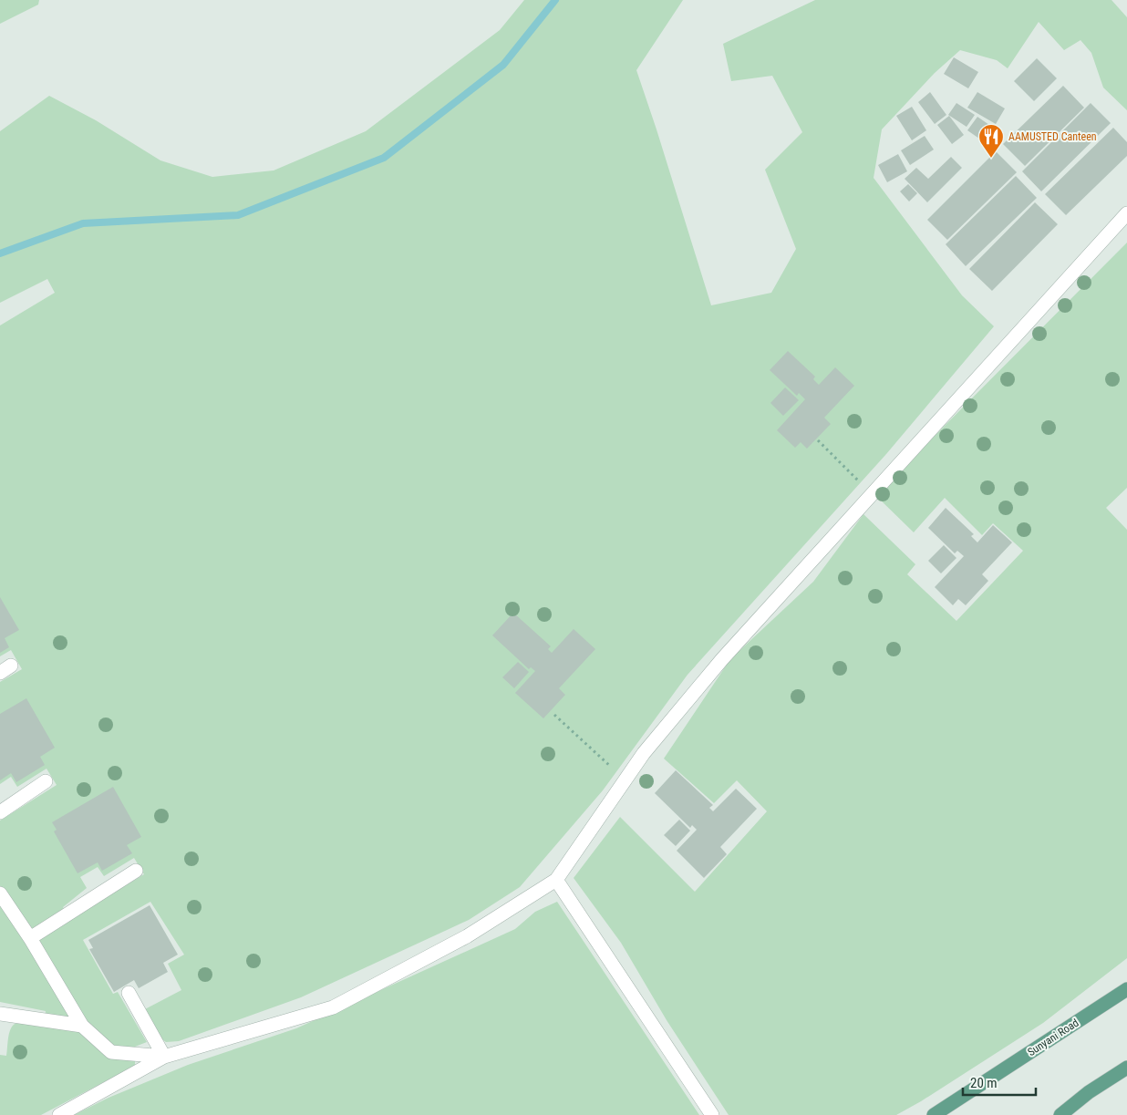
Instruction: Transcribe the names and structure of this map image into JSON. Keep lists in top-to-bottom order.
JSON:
{
  "streets": {
    "main road": ["Sunyani Road"]
  },
  "places": {
    "restaurant": ["AAMUSTED Canteen"]
  },
  "scale_bar": "20 m"
}
